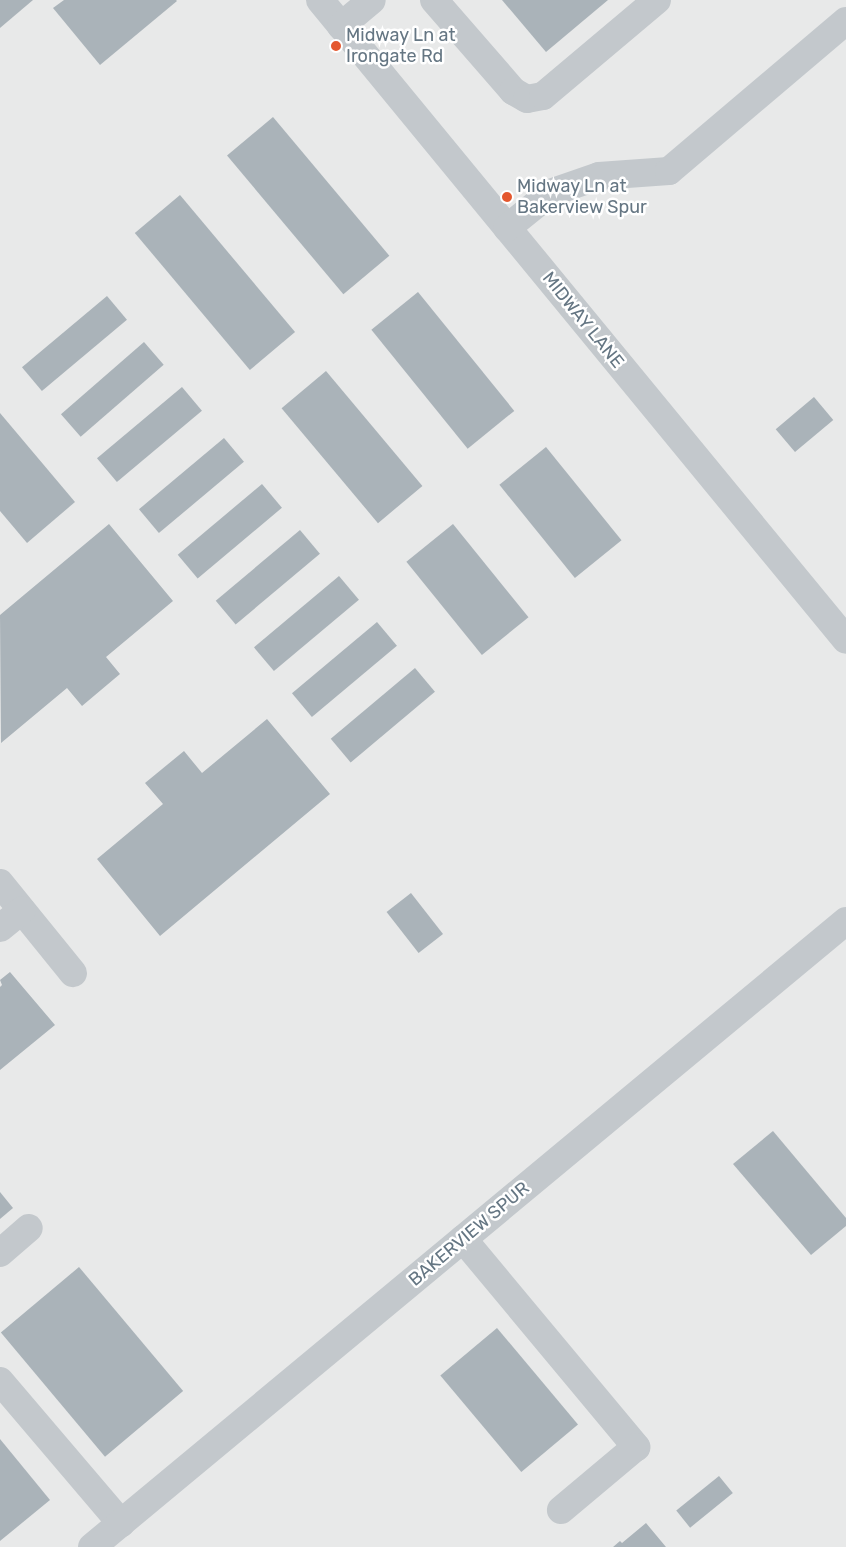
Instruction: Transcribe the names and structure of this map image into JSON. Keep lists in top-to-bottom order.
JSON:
{
  "streets": {
    "street": ["MIDWAY LANE", "BAKERVIEW SPUR"]
  },
  "places": ["Midway Ln at Irongate Rd", "Midway Ln at Bakerview Spur"]
}
